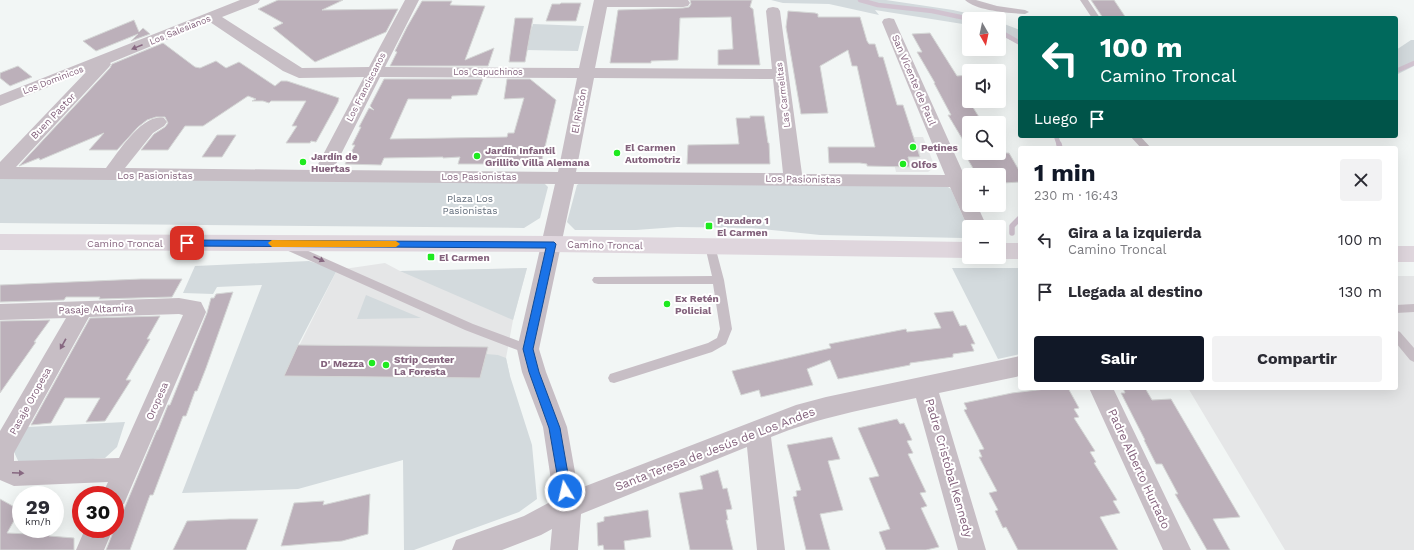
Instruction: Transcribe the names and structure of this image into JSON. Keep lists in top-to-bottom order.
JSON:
{
  "streets": {
    "main road": ["Camino Troncal"],
    "street": [
      "Los Salesianos",
      "Los Capuchinos",
      "Los Dominicos",
      "San Vicente de Paul",
      "Los Franciscanos",
      "Las Carmelitas",
      "El Rincón",
      "Buen Pastor",
      "Los Pasionistas",
      "Pasaje Altamira",
      "Pasaje Oropesa",
      "Oropesa",
      "Santa Teresa de Jesús de Los Andes",
      "Padre Cristóbal Kennedy",
      "Padre Alberto Hurtado"
    ]
  },
  "crossings": [
    ["Los Salesianos", "Los Capuchinos"],
    ["Los Salesianos", "Los Dominicos"],
    ["Los Salesianos", "Buen Pastor"],
    ["Los Capuchinos", "Los Franciscanos"],
    ["Los Capuchinos", "Las Carmelitas"],
    ["Los Capuchinos", "El Rincón"],
    ["Los Dominicos", "Buen Pastor"],
    ["San Vicente de Paul", "Los Pasionistas"],
    ["Los Franciscanos", "Los Pasionistas"],
    ["Las Carmelitas", "Los Pasionistas"],
    ["El Rincón", "Los Pasionistas"],
    ["El Rincón", "Camino Troncal"],
    ["Buen Pastor", "Los Pasionistas"],
    ["Pasaje Altamira", "Pasaje Oropesa"],
    ["Pasaje Altamira", "Oropesa"],
    ["Pasaje Oropesa", "Oropesa"],
    ["Santa Teresa de Jesús de Los Andes", "Padre Cristóbal Kennedy"]
  ],
  "one_way": ["Los Salesianos"],
  "parks": ["Plaza Los Pasionistas"],
  "places": {
    "other": [
      "Petines",
      "El Carmen Automotriz",
      "Jardín Infantil Grillito Villa Alemana",
      "Jardín de Huertas",
      "Olfos",
      "Ex Retén Policial",
      "D' Mezza",
      "Strip Center La Foresta"
    ],
    "transit": ["Paradero 1 El Carmen", "El Carmen"]
  },
  "north": "bottom",
  "page": {
    "map_buttons": ["+", "−"],
    "turn": ["100 m", "Camino Troncal"],
    "then": "Luego",
    "heading": ["1 min", "230 m · 16:43"],
    "list": [
      {
        "name": "Gira a la izquierda",
        "note": "Camino Troncal",
        "value": "100 m"
      },
      {
        "name": "Llegada al destino",
        "value": "130 m"
      }
    ],
    "buttons": ["Salir", "Compartir"],
    "speed": "29 km/h",
    "limit": "30"
  }
}
